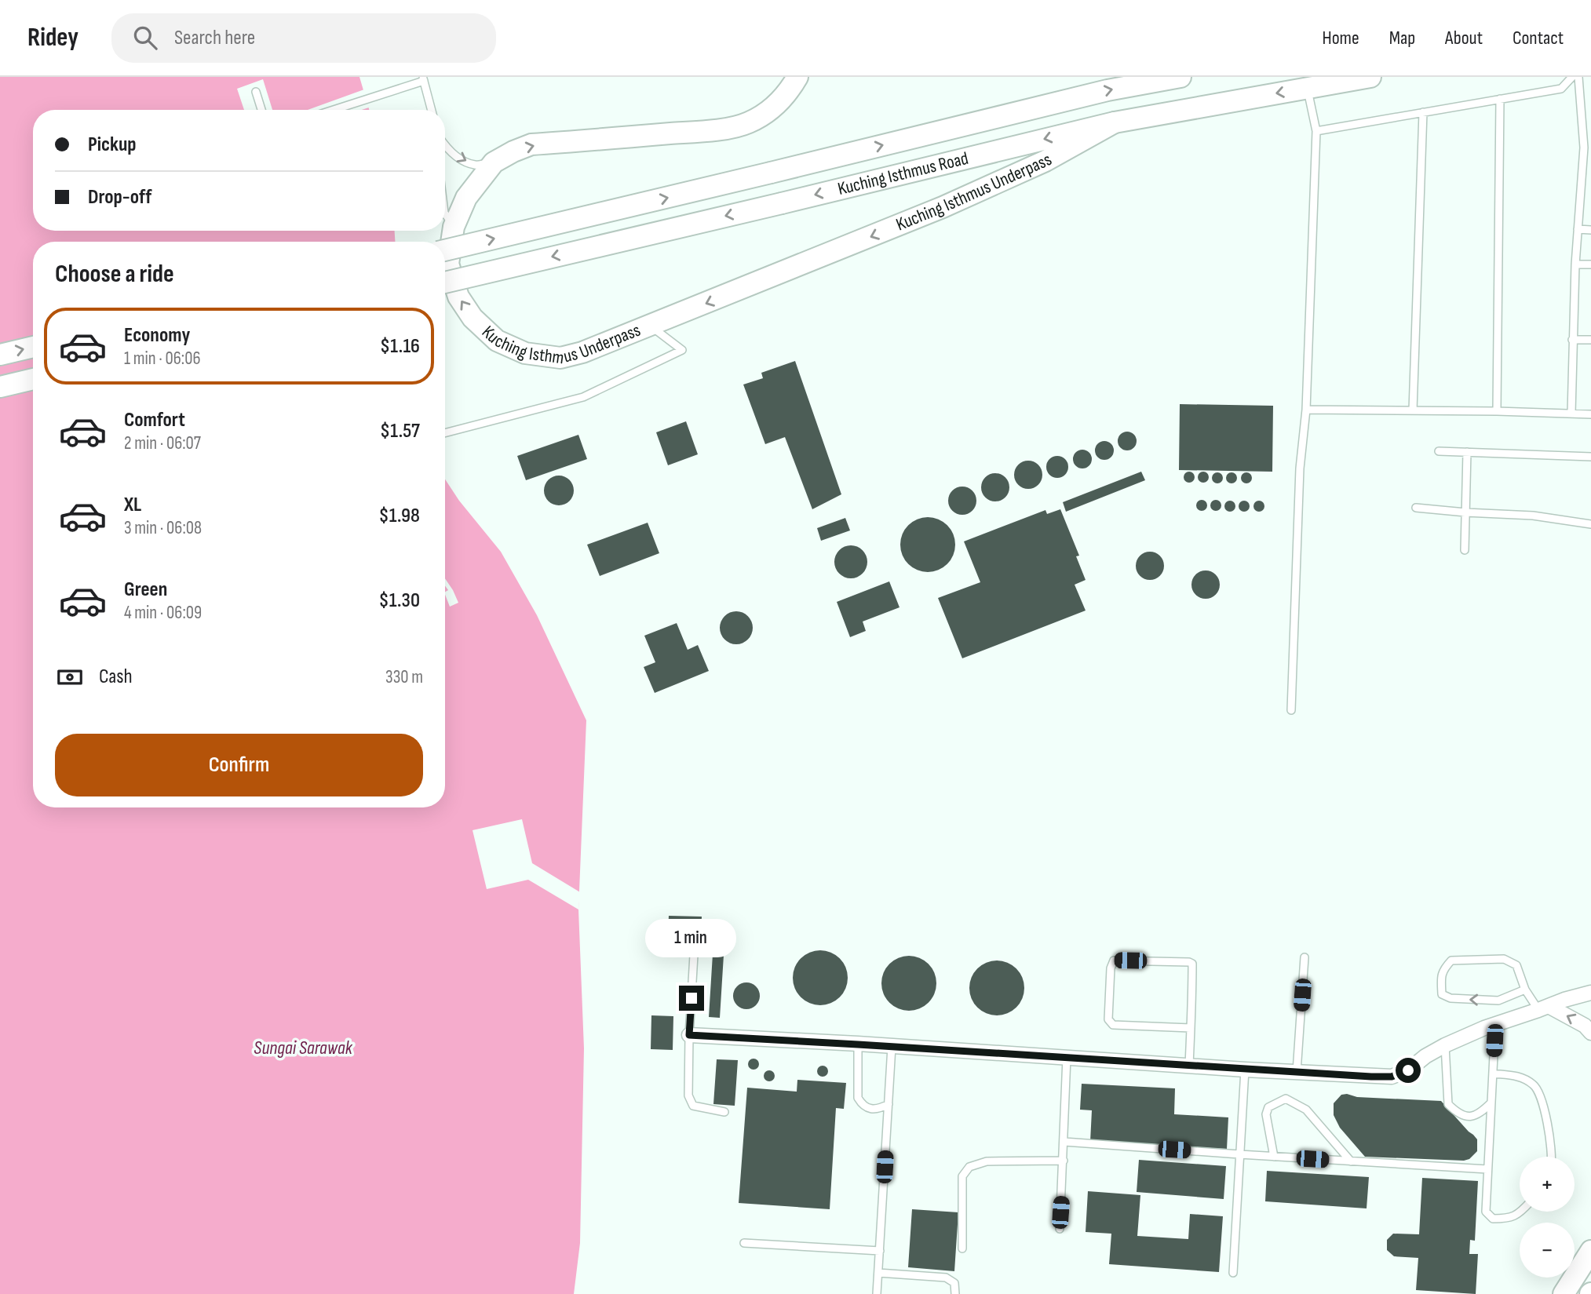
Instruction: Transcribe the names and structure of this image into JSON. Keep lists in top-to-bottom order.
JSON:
{
  "streets": {
    "main road": ["Kuching Isthmus Road", "Kuching Isthmus Underpass"]
  },
  "crossings": [
    ["Kuching Isthmus Road", "Kuching Isthmus Underpass"]
  ],
  "water": ["Sungai Sarawak"],
  "page": {
    "header": "Ridey",
    "search": "Search here",
    "nav": [
      "Home",
      "Map",
      "About",
      "Contact"
    ],
    "banner": ["Pickup", "Drop-off"],
    "heading": "Choose a ride",
    "list": [
      {
        "name": "Economy",
        "note": "1 min · 06:06",
        "value": "$1.16"
      },
      {
        "name": "Comfort",
        "note": "2 min · 06:07",
        "value": "$1.57"
      },
      {
        "name": "XL",
        "note": "3 min · 06:08",
        "value": "$1.98"
      },
      {
        "name": "Green",
        "note": "4 min · 06:09",
        "value": "$1.30"
      }
    ],
    "pay": ["Cash", "330 m"],
    "buttons": "Confirm",
    "bubble": "1 min",
    "map_buttons": ["+", "−"]
  }
}
